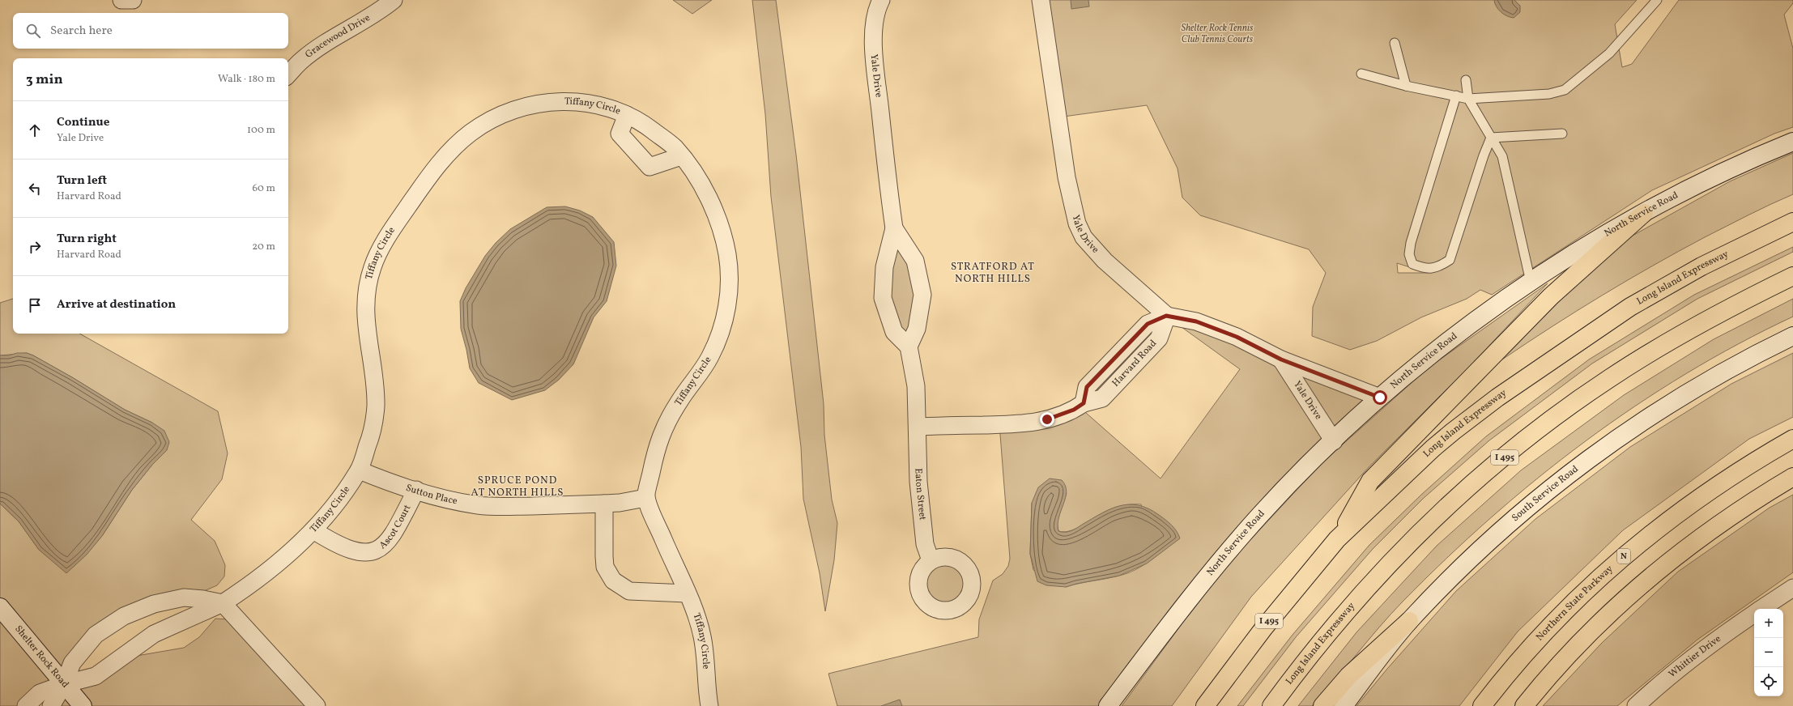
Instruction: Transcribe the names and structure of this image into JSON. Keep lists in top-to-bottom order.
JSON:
{
  "streets": {
    "highway": [
      "Long Island Expressway",
      "I 495",
      "N",
      "Northern State Parkway"
    ],
    "main road": ["North Service Road", "South Service Road", "Shelter Rock Road"],
    "street": [
      "Gracewood Drive",
      "Yale Drive",
      "Tiffany Circle",
      "Harvard Road",
      "Sutton Place",
      "Eaton Street",
      "Ascot Court",
      "Whittier Drive"
    ]
  },
  "crossings": [
    ["Yale Drive", "North Service Road"],
    ["Yale Drive", "Harvard Road"],
    ["Tiffany Circle", "Sutton Place"],
    ["Tiffany Circle", "Ascot Court"],
    ["Tiffany Circle", "Shelter Rock Road"],
    ["Harvard Road", "Eaton Street"],
    ["Sutton Place", "Ascot Court"]
  ],
  "districts": ["STRATFORD AT NORTH HILLS", "SPRUCE POND AT NORTH HILLS"],
  "parks": ["Shelter Rock Tennis Club Tennis Courts"],
  "page": {
    "search": "Search here",
    "heading": ["3 min", "Walk · 180 m"],
    "list": [
      ["Continue", "Yale Drive", "100 m"],
      ["Turn left", "Harvard Road", "60 m"],
      ["Turn right", "Harvard Road", "20 m"],
      "Arrive at destination"
    ],
    "map_buttons": ["+", "−"]
  }
}
